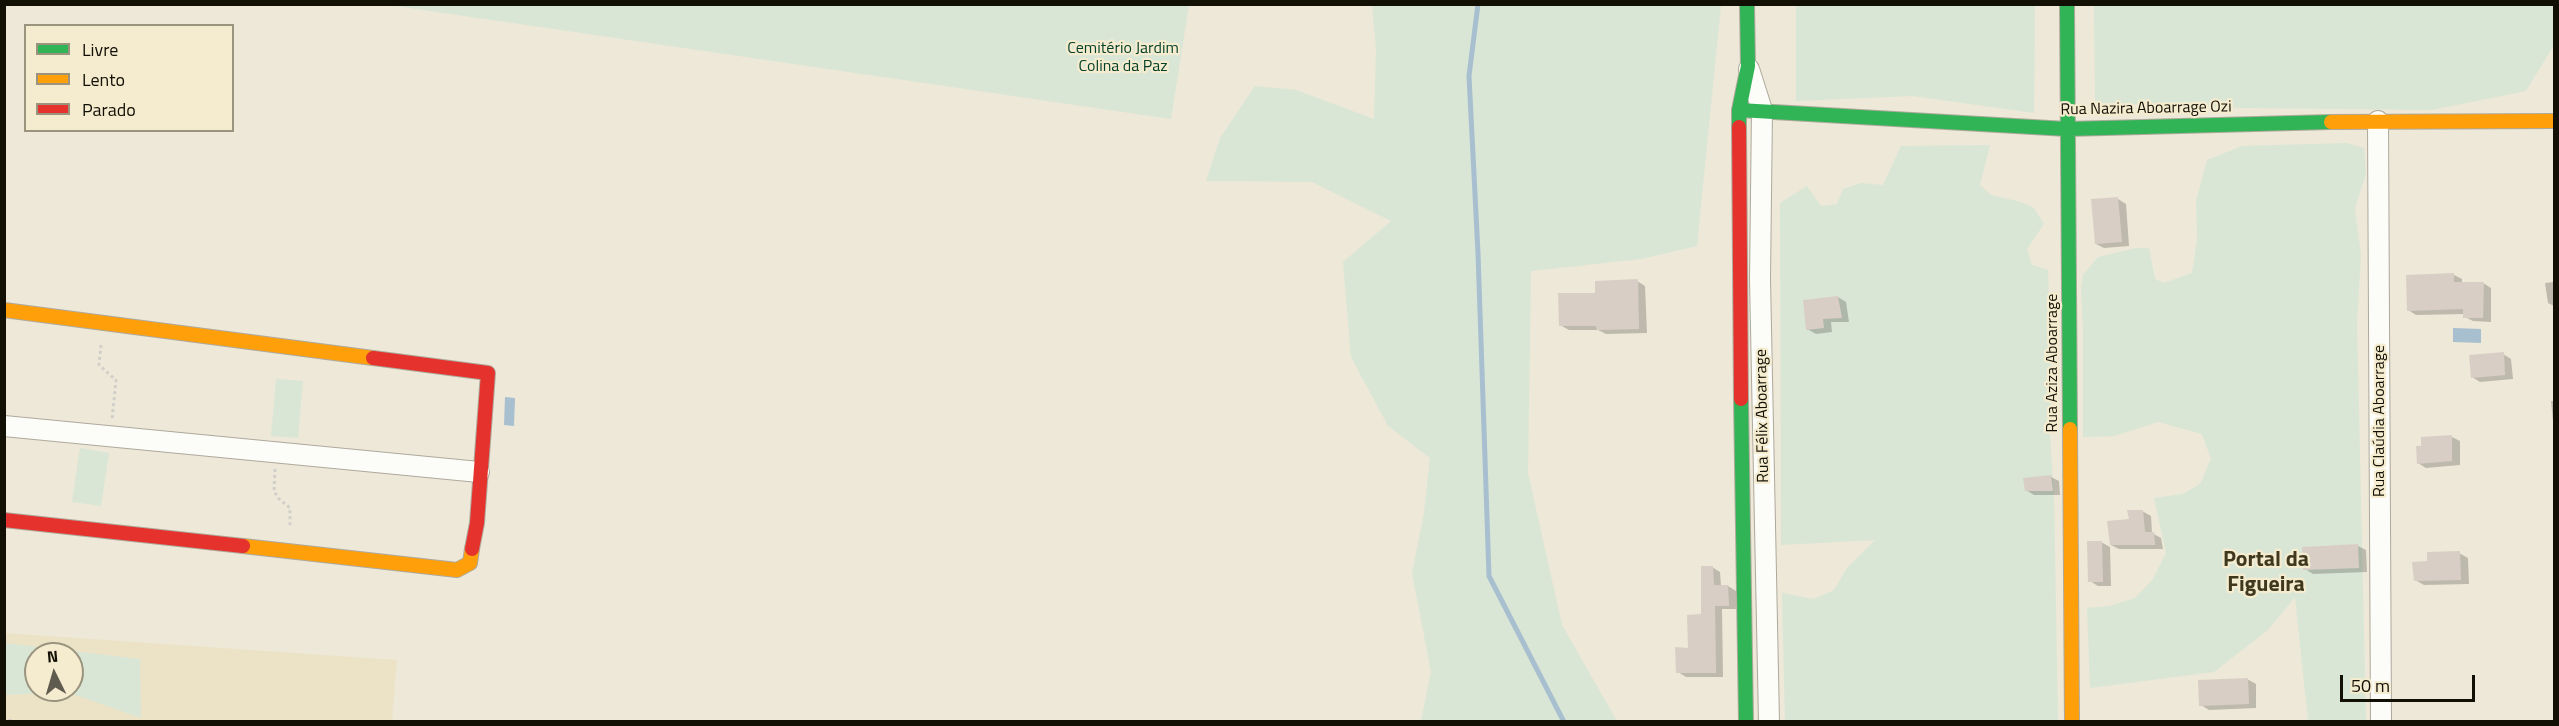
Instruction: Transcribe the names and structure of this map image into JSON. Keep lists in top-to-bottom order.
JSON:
{
  "streets": {
    "street": [
      "Rua Nazira Aboarrage Ozi",
      "Rua Aziza Aboarrage",
      "Rua Félix Aboarrage",
      "Rua Claúdia Aboarrage"
    ]
  },
  "crossings": [
    ["Rua Nazira Aboarrage Ozi", "Rua Aziza Aboarrage"],
    ["Rua Nazira Aboarrage Ozi", "Rua Félix Aboarrage"],
    ["Rua Nazira Aboarrage Ozi", "Rua Claúdia Aboarrage"]
  ],
  "districts": ["Portal da Figueira"],
  "parks": ["Cemitério Jardim Colina da Paz"],
  "legend": ["Livre", "Lento", "Parado"],
  "scale_bar": "50 m",
  "north": "top"
}
